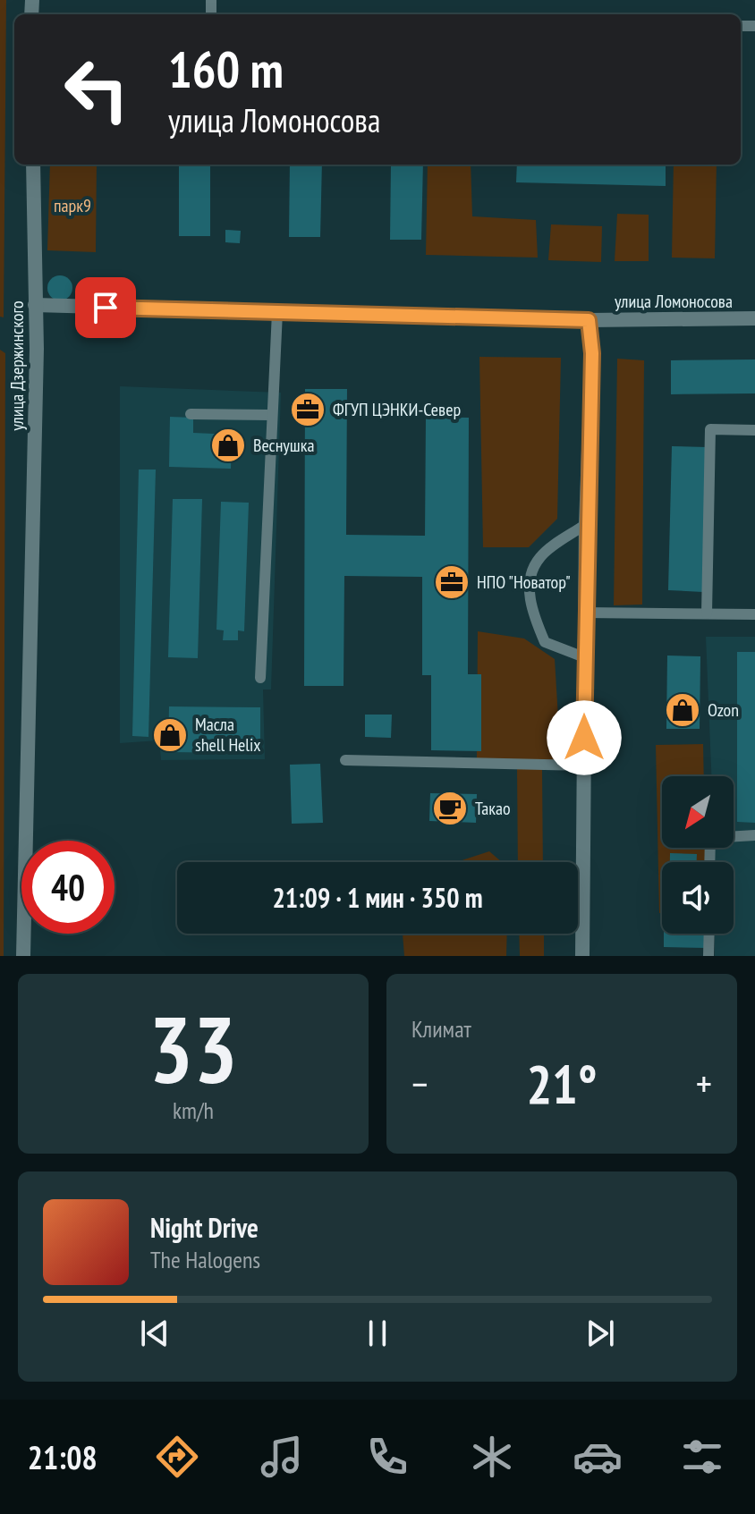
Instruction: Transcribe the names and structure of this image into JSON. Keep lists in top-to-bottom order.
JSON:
{
  "streets": {
    "street": ["улица Ломоносова", "улица Дзержинского"]
  },
  "crossings": [
    ["улица Ломоносова", "улица Дзержинского"]
  ],
  "parks": ["парк9"],
  "places": {
    "office": ["ФГУП ЦЭНКИ-Север", "НПО \"Новатор\""],
    "shop": ["Веснушка", "Ozon", "Масла shell Helix"],
    "cafe": ["Такао"]
  },
  "north": "bottom left",
  "page": {
    "turn": ["160 m", "улица Ломоносова"],
    "limit": "40",
    "trip": "21:09 · 1 мин · 350 m",
    "tile": [
      ["33", "km/h"],
      "Климат"
    ],
    "heat": ["−", "21°", "+"],
    "song": ["Night Drive", "The Halogens"],
    "tabs": "21:08"
  }
}
